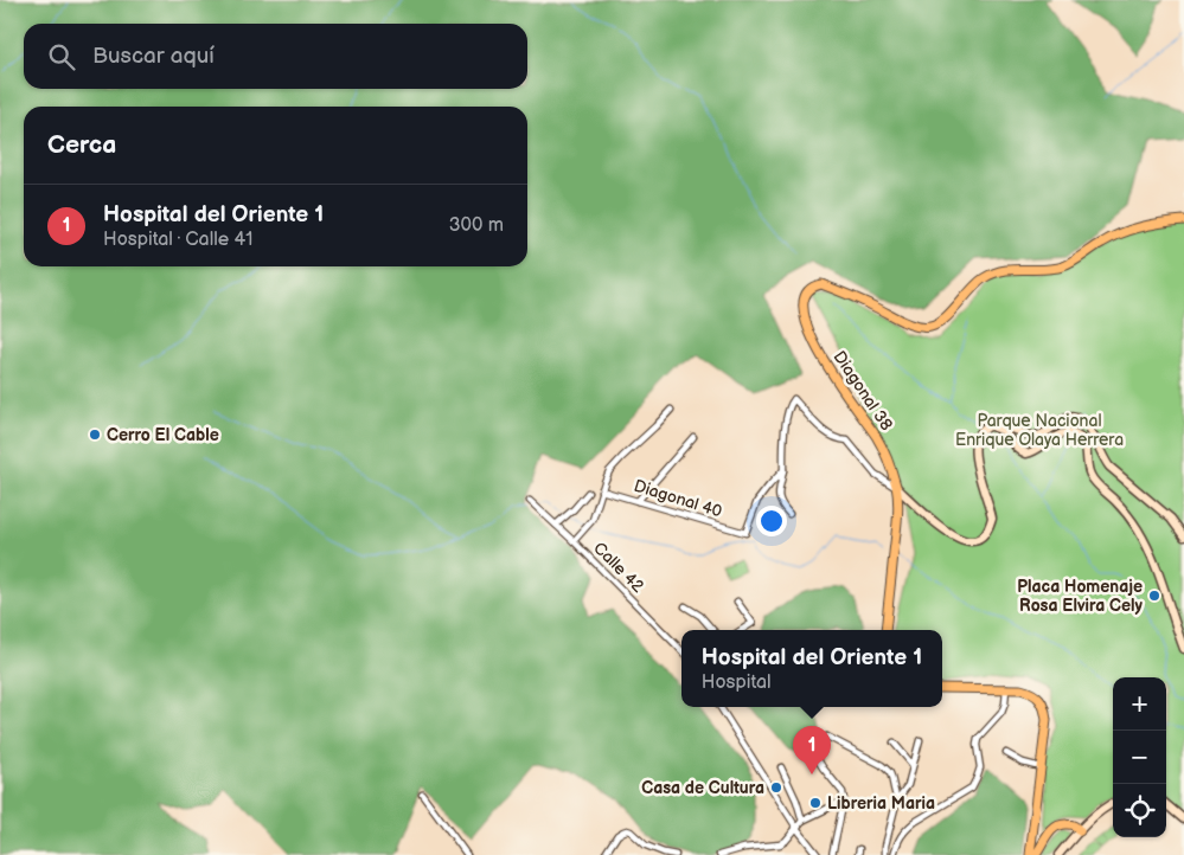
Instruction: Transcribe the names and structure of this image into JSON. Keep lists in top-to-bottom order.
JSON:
{
  "streets": {
    "main road": ["Diagonal 38"],
    "street": ["Diagonal 40", "Calle 42"]
  },
  "parks": ["Parque Nacional Enrique Olaya Herrera"],
  "places": [
    "Cerro El Cable",
    "Placa Homenaje Rosa Elvira Cely",
    "Casa de Cultura",
    "Libreria Maria"
  ],
  "page": {
    "search": "Buscar aquí",
    "heading": "Cerca",
    "list": [
      {
        "mark": "1",
        "name": "Hospital del Oriente 1",
        "note": "Hospital · Calle 41",
        "value": "300 m"
      }
    ],
    "popup": ["Hospital del Oriente 1", "Hospital"],
    "map_buttons": ["+", "−"],
    "pins": "1"
  }
}
